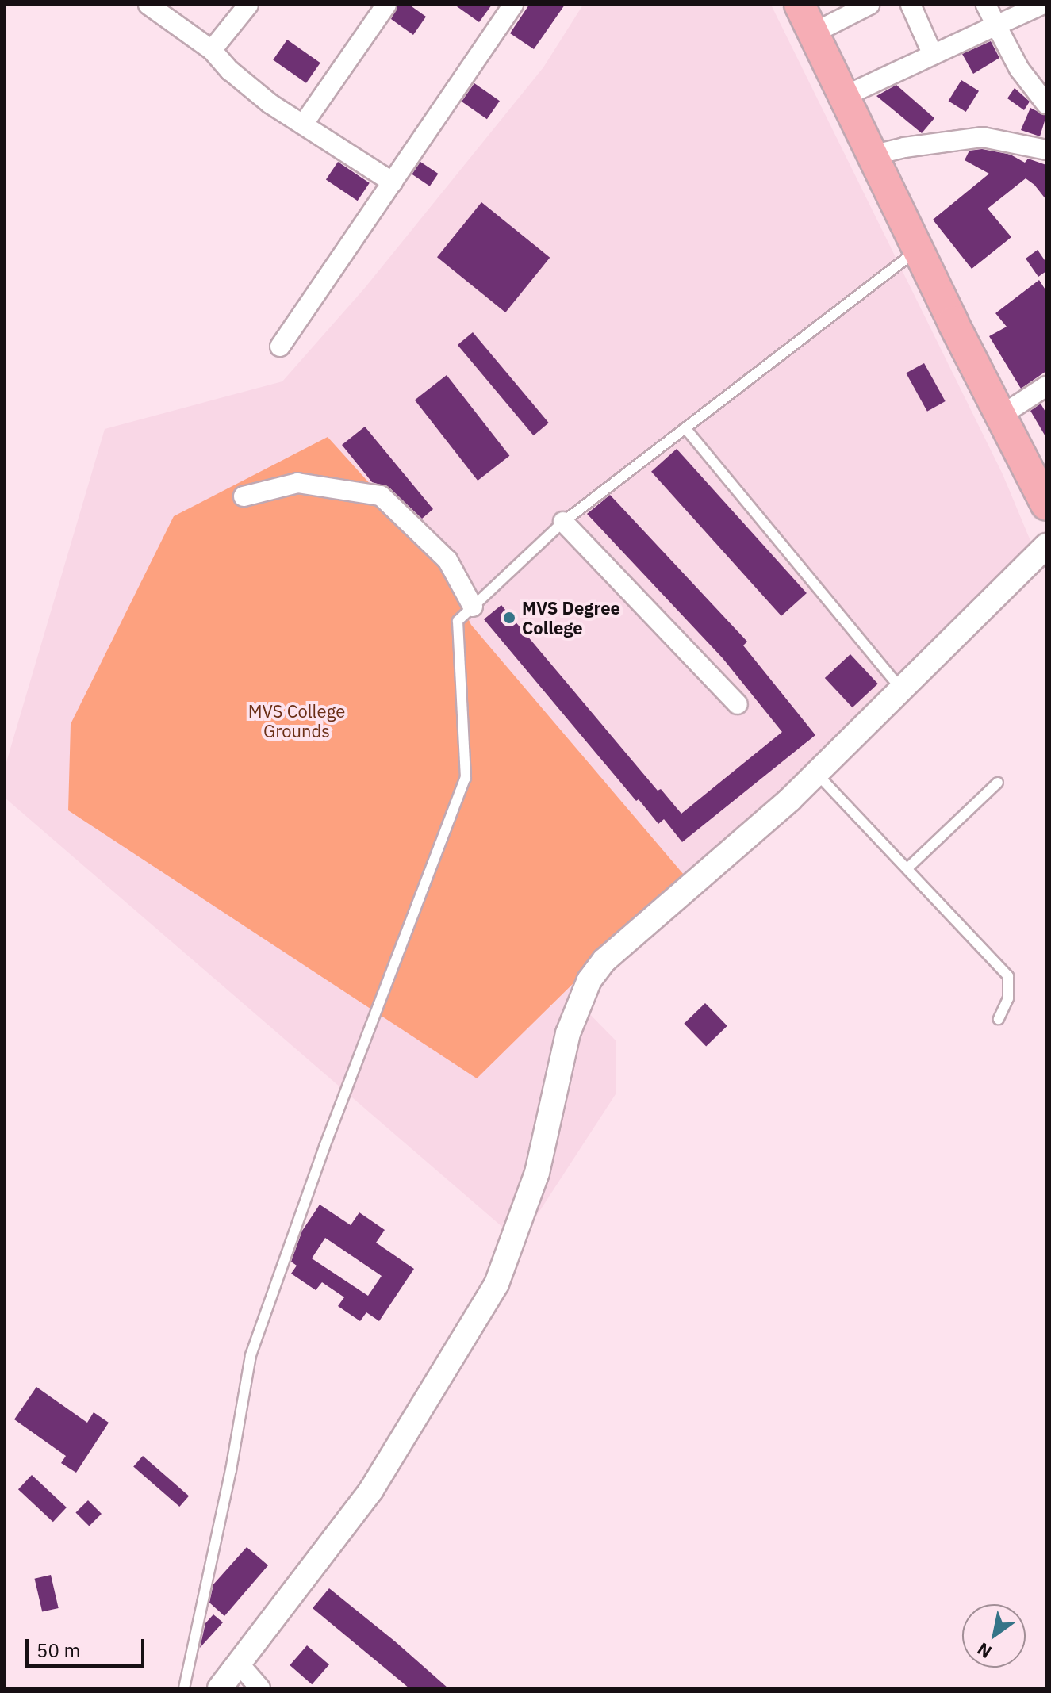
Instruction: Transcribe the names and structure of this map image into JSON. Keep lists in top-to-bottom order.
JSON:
{
  "parks": ["MVS College Grounds"],
  "places": ["MVS Degree College"],
  "scale_bar": "50 m",
  "north": "bottom left"
}
